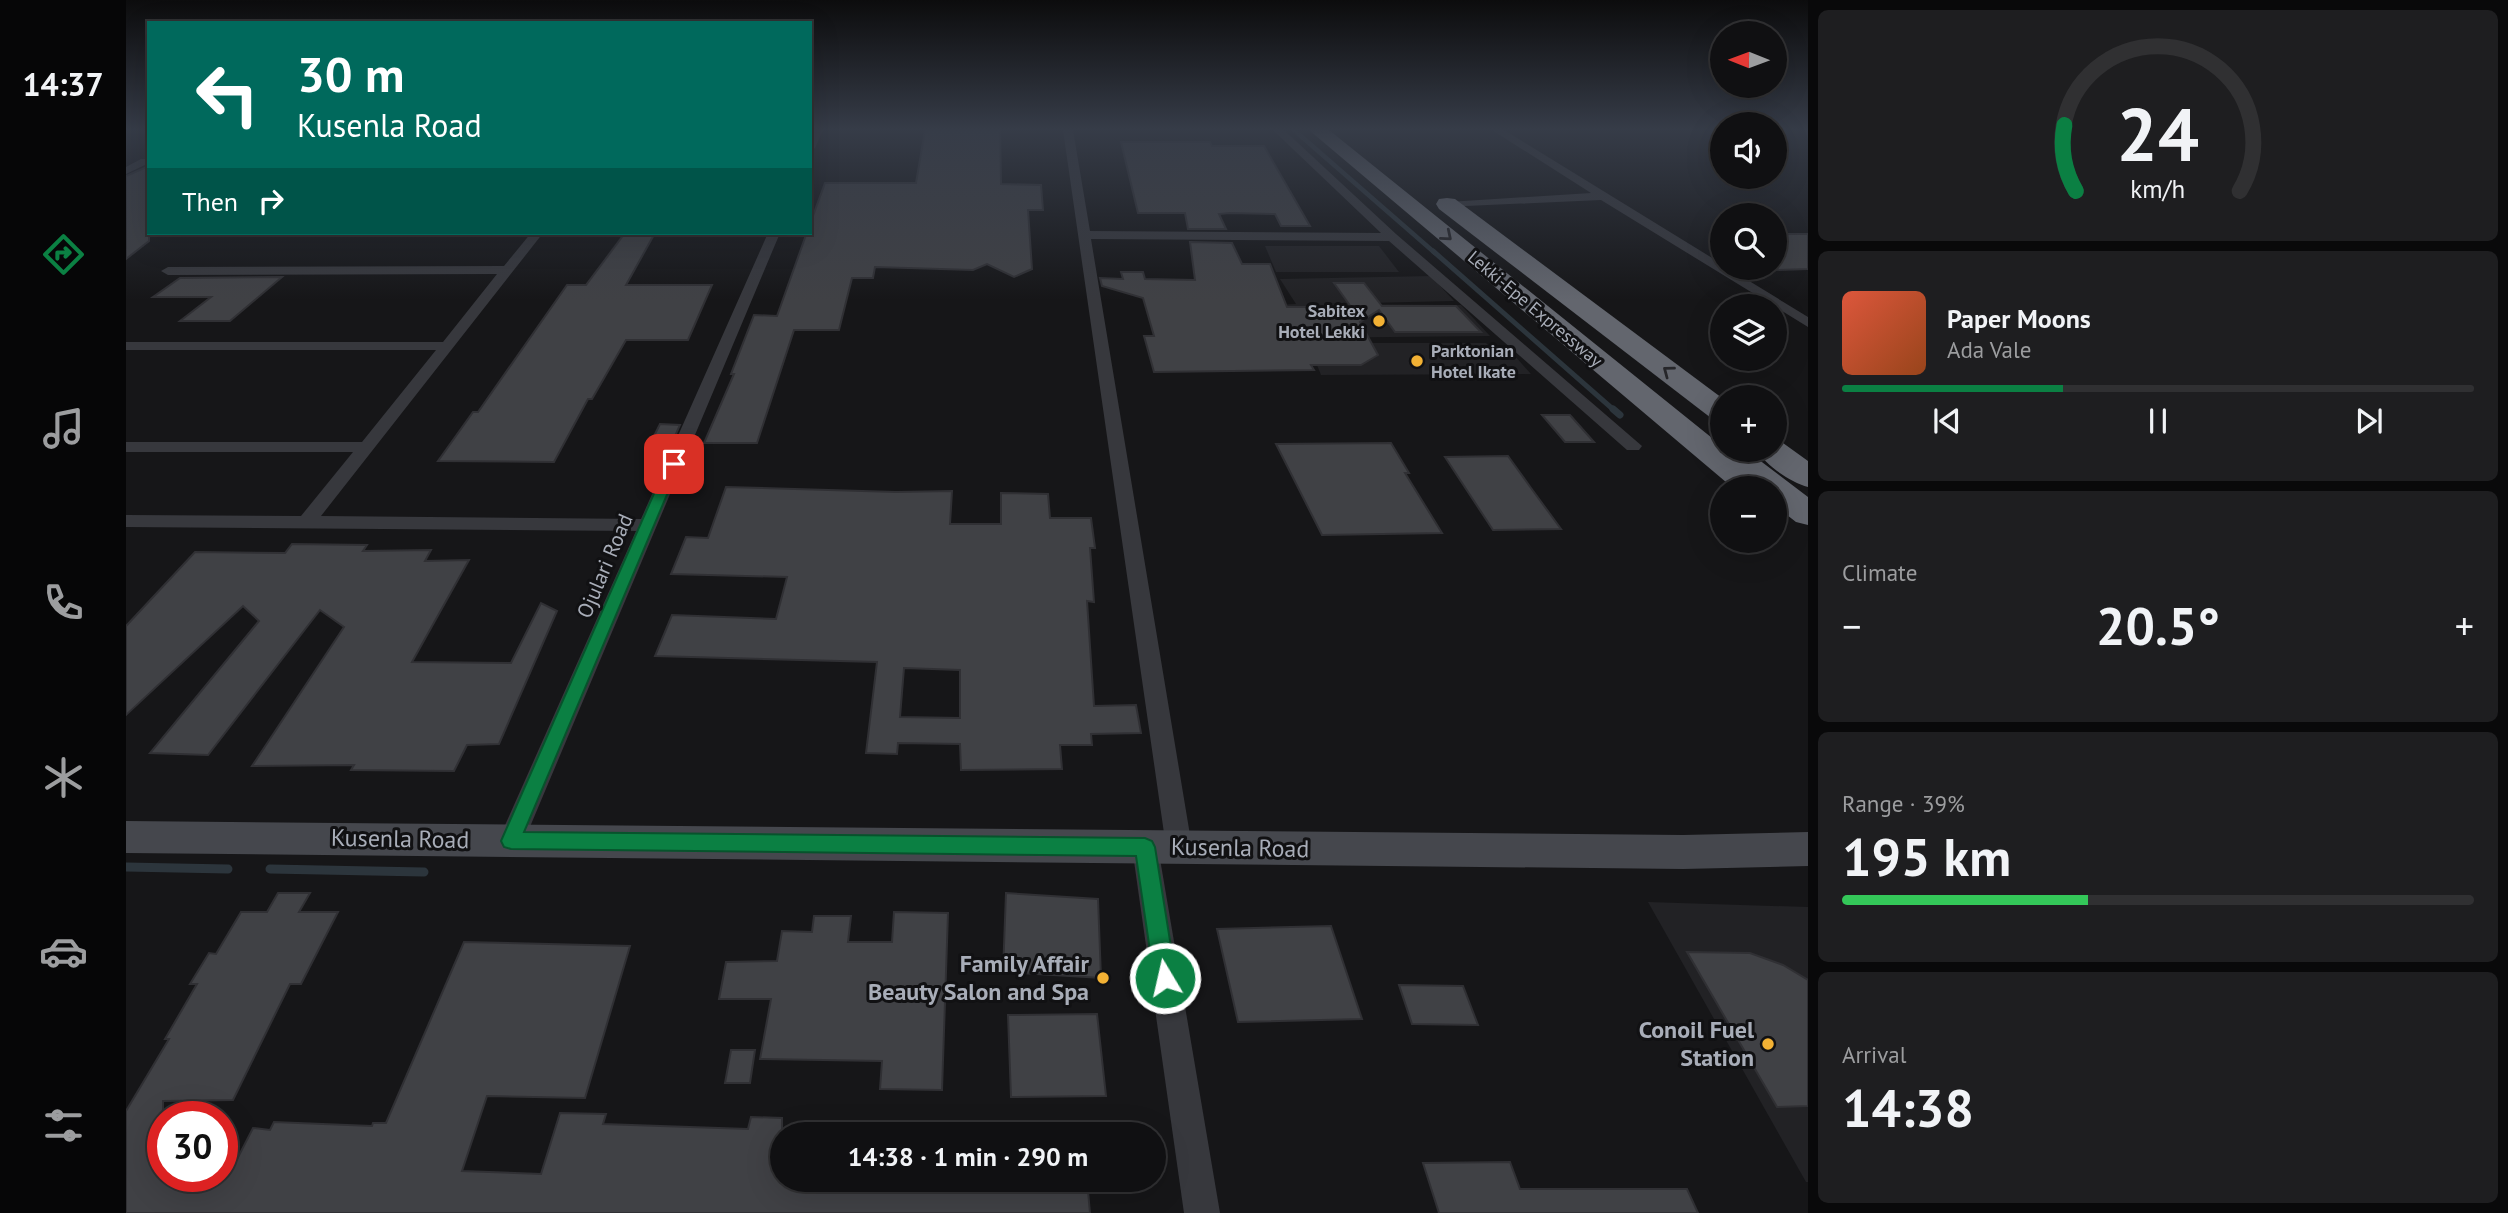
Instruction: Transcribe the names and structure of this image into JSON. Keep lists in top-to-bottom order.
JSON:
{
  "streets": {
    "highway": ["Lekki-Epe Expressway"],
    "main road": ["Kusenla Road"],
    "street": ["Ojulari Road"]
  },
  "crossings": [
    ["Ojulari Road", "Kusenla Road"]
  ],
  "places": [
    "Sabitex Hotel Lekki",
    "Parktonian Hotel Ikate",
    "Family Affair Beauty Salon and Spa",
    "Conoil Fuel Station"
  ],
  "north": "left",
  "page": {
    "tabs": "14:37",
    "map_buttons": ["+", "−"],
    "turn": ["30 m", "Kusenla Road"],
    "then": "Then",
    "song": ["Paper Moons", "Ada Vale"],
    "tile": [
      "Climate",
      ["Range · 39%", "195 km"],
      ["Arrival", "14:38"]
    ],
    "heat": ["−", "20.5°", "+"],
    "limit": "30",
    "trip": "14:38 · 1 min · 290 m",
    "gauge": ["24", "km/h"]
  }
}
